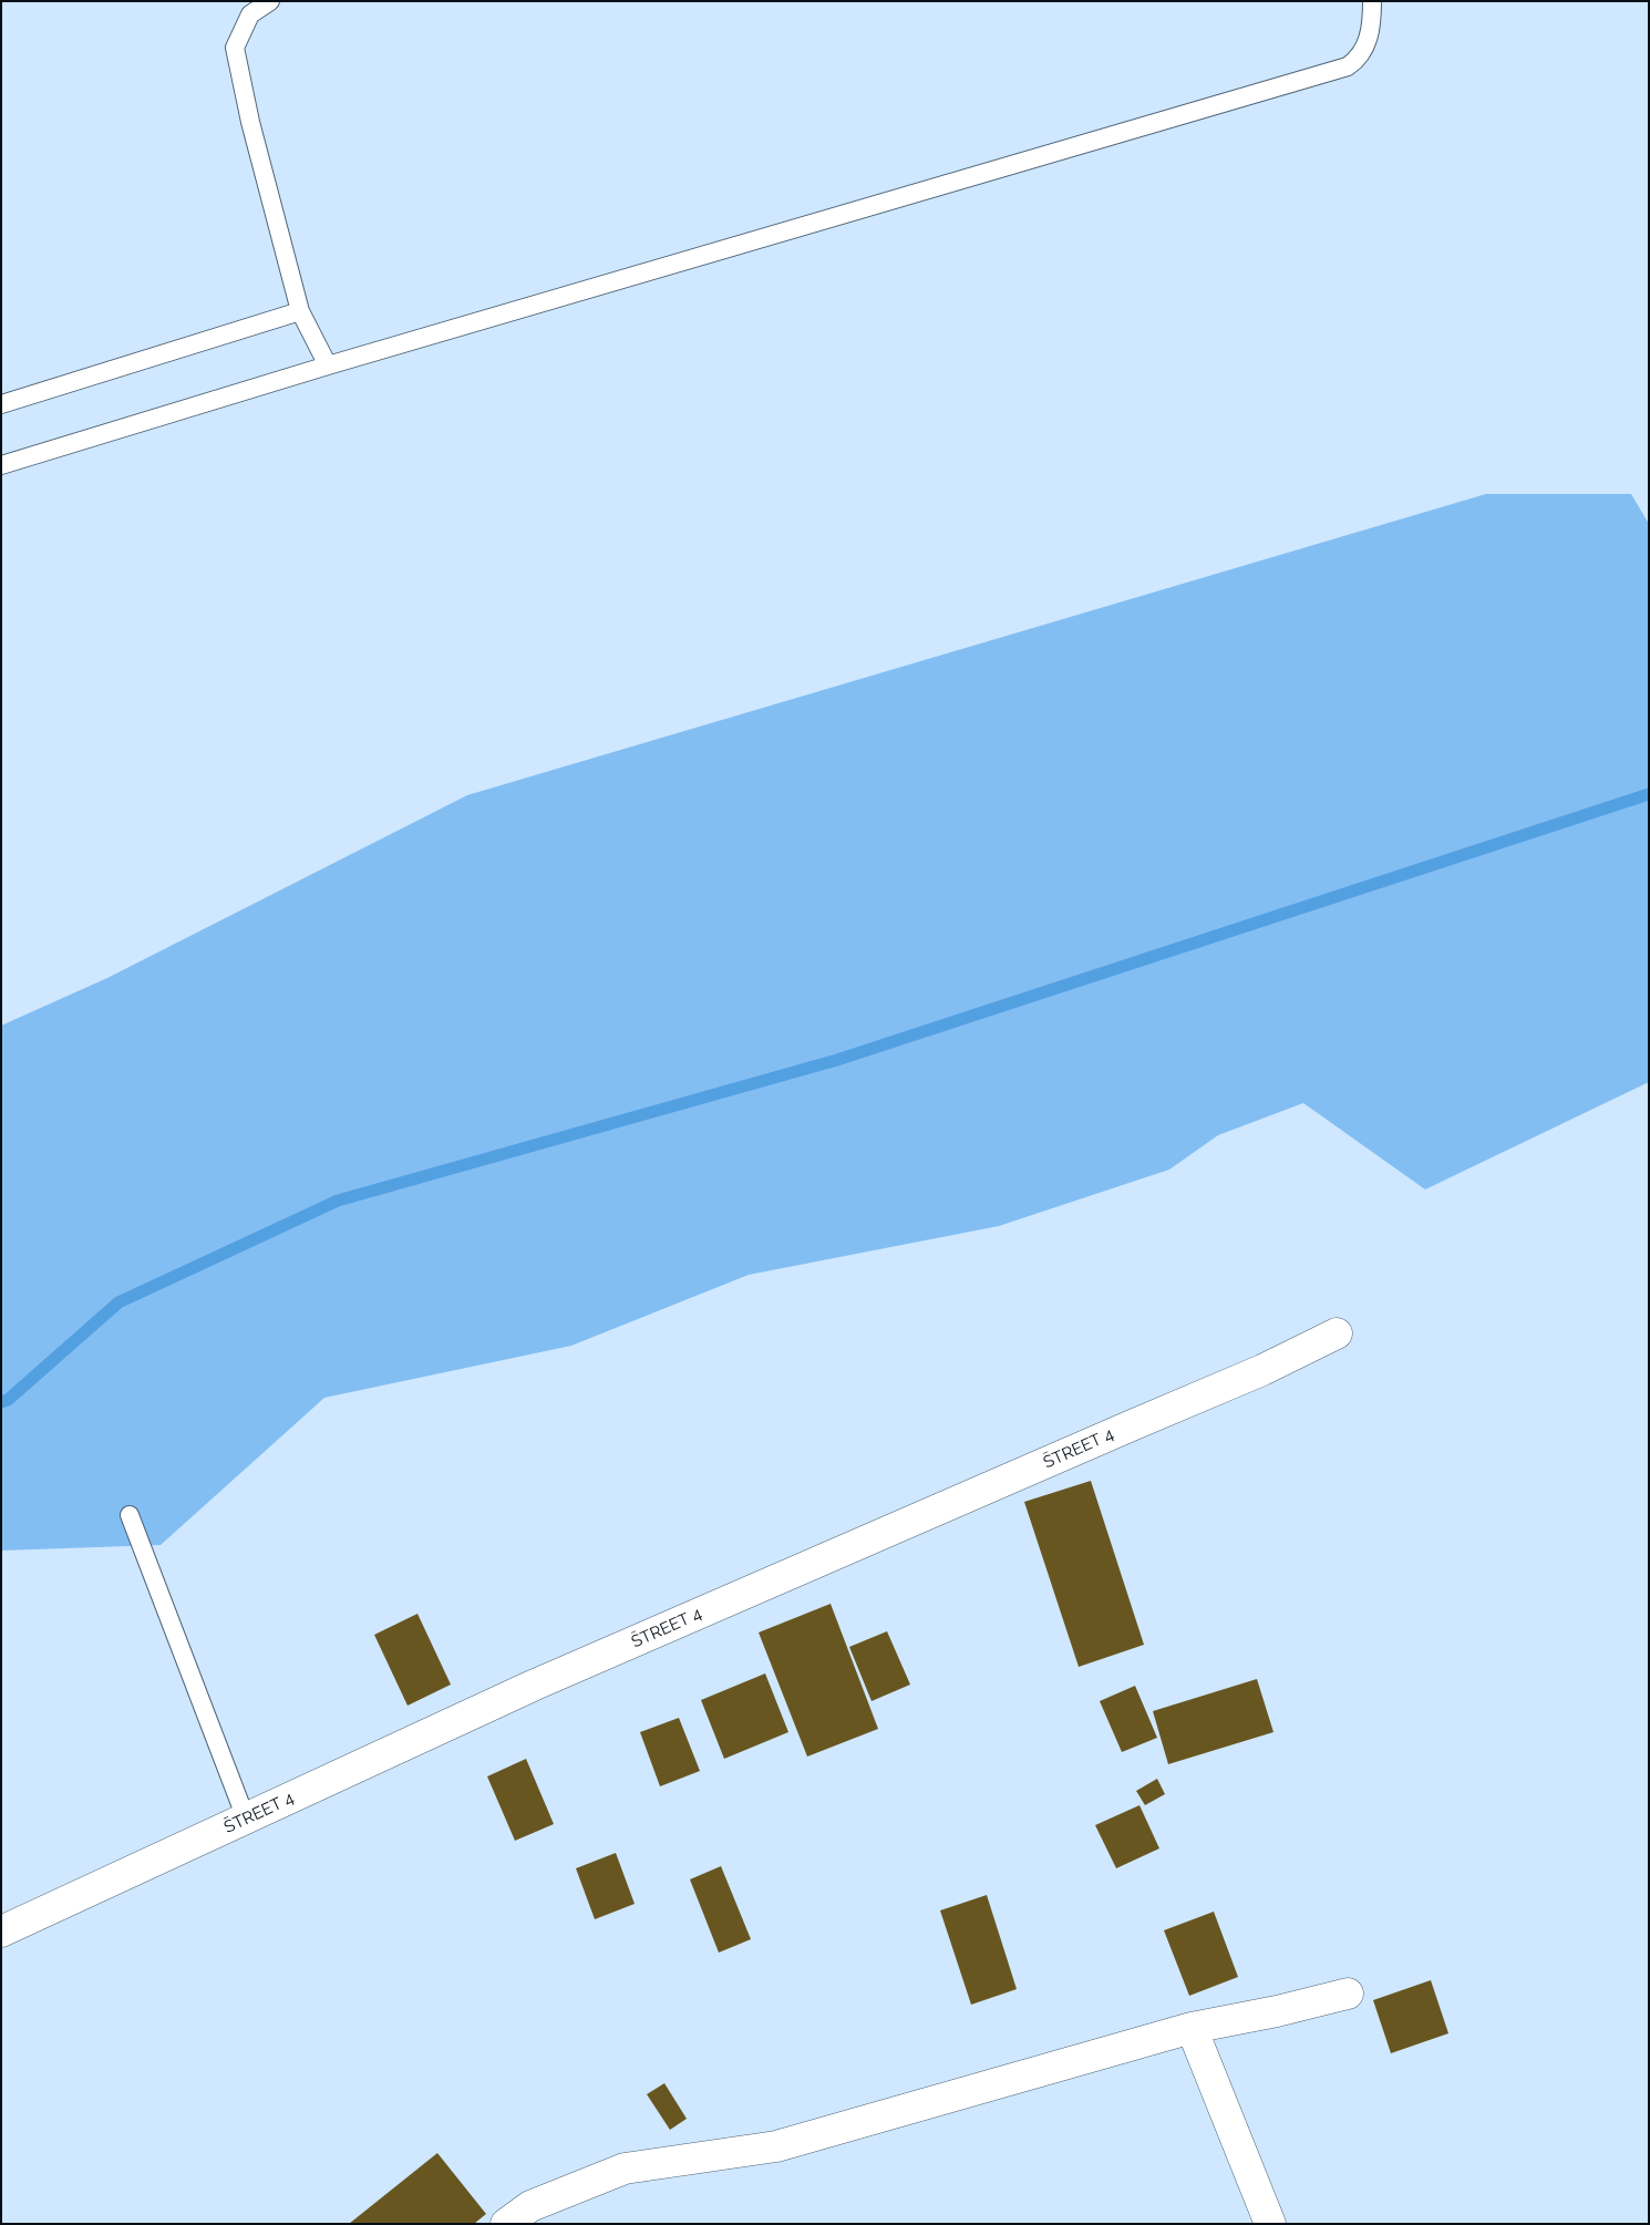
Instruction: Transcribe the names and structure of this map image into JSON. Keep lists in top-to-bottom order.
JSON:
{
  "streets": {
    "street": ["S̄TREET 4"]
  }
}
